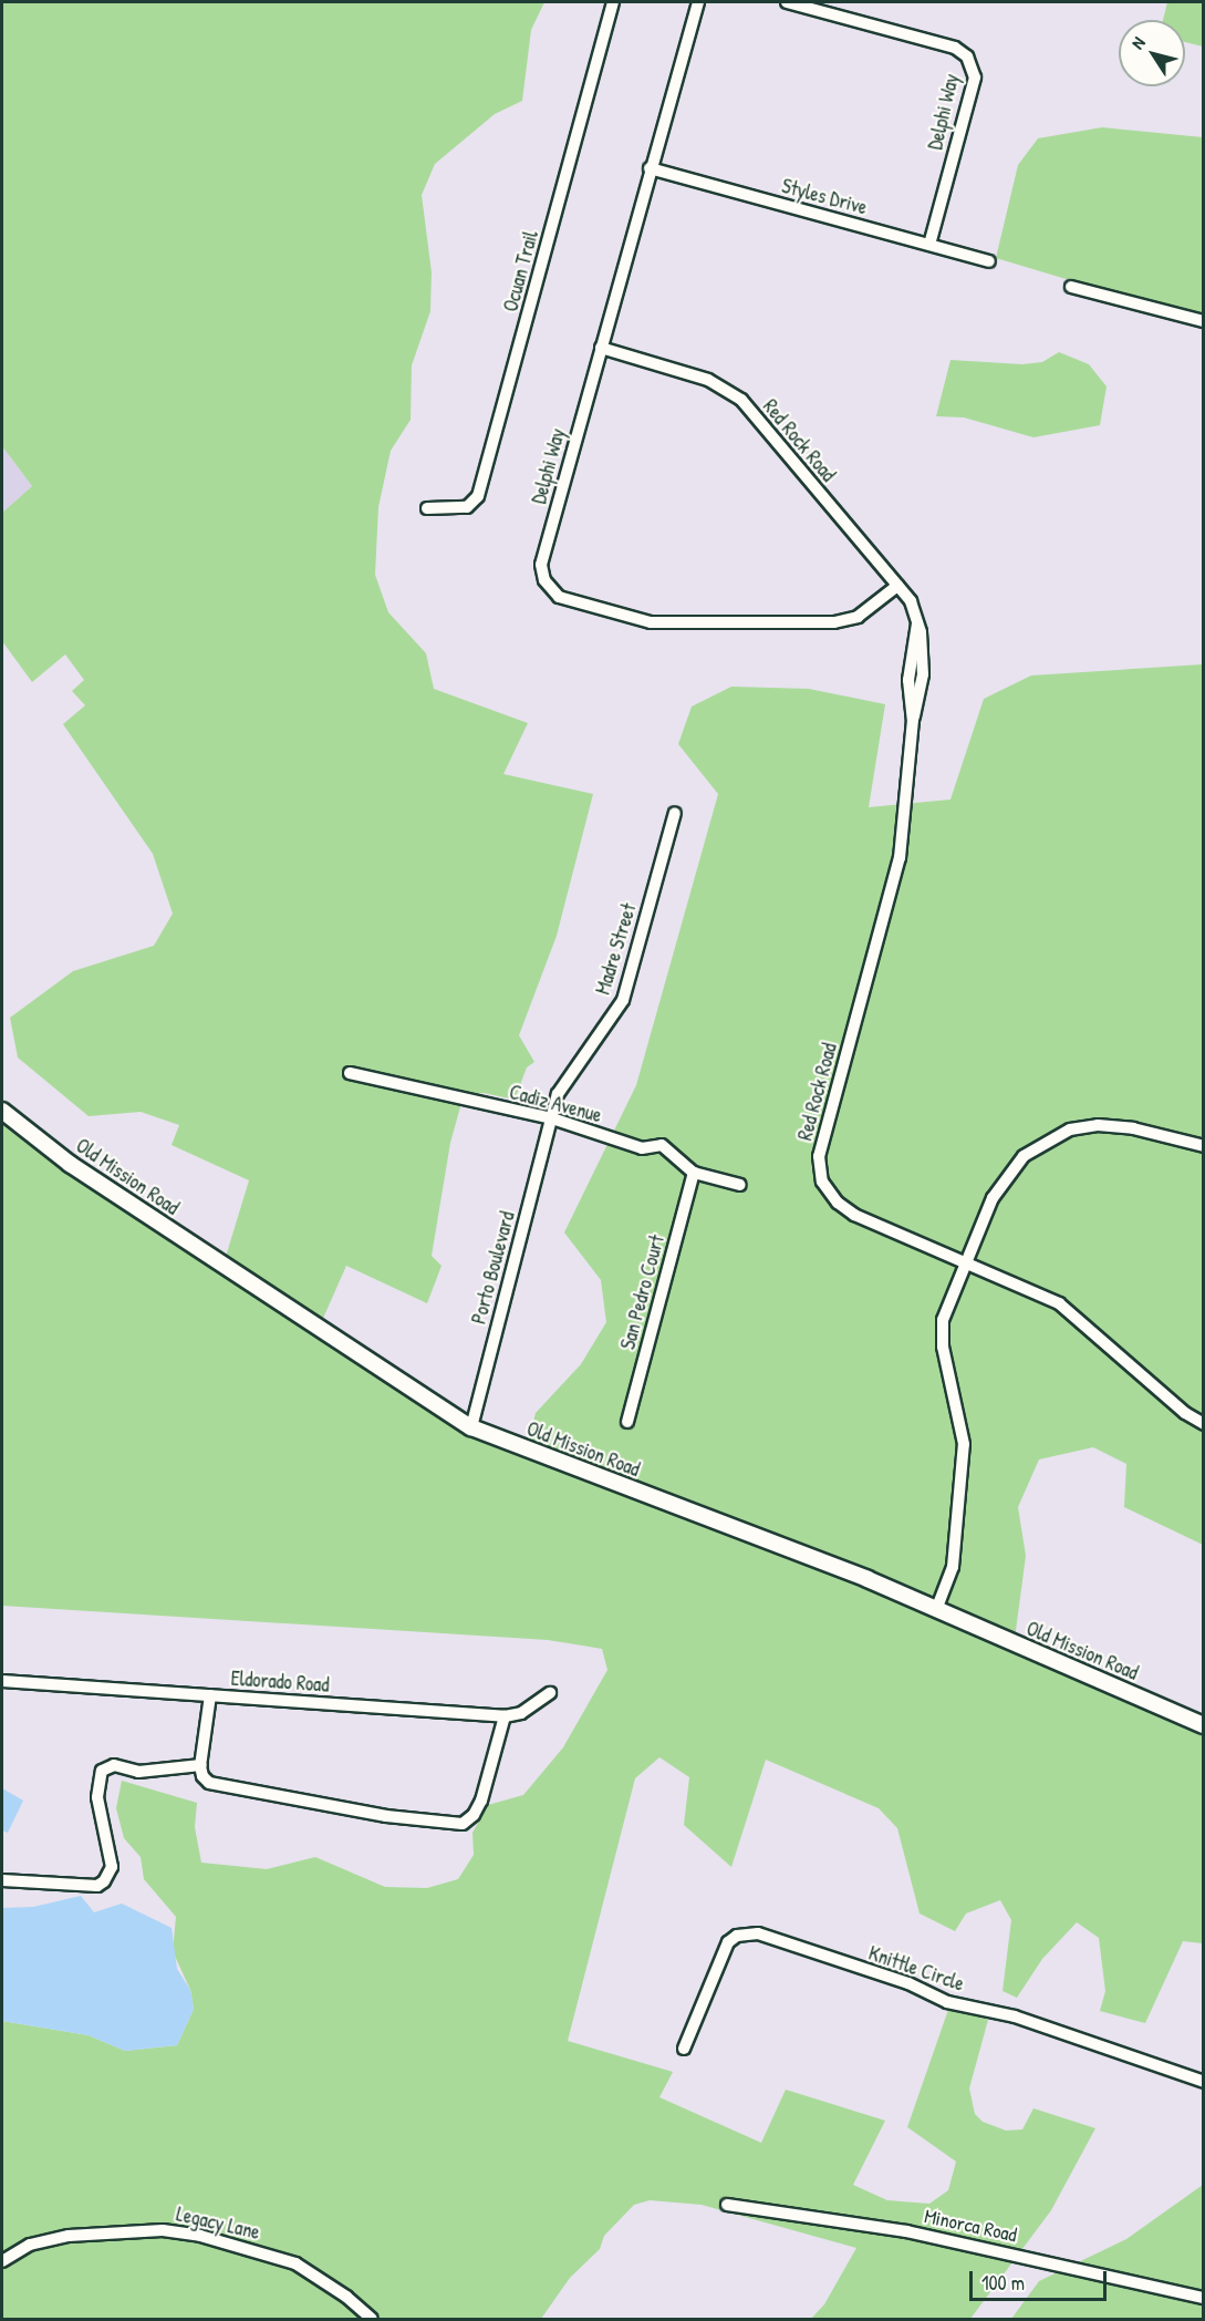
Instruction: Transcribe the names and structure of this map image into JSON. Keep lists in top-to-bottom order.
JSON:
{
  "streets": {
    "street": [
      "Delphi Way",
      "Styles Drive",
      "Ocuan Trail",
      "Red Rock Road",
      "Madre Street",
      "Cadiz Avenue",
      "Old Mission Road",
      "Porto Boulevard",
      "San Pedro Court",
      "Eldorado Road",
      "Knittle Circle",
      "Legacy Lane",
      "Minorca Road"
    ]
  },
  "crossings": [
    ["Delphi Way", "Styles Drive"],
    ["Delphi Way", "Red Rock Road"],
    ["Madre Street", "Cadiz Avenue"],
    ["Madre Street", "Porto Boulevard"],
    ["Cadiz Avenue", "Porto Boulevard"],
    ["Cadiz Avenue", "San Pedro Court"],
    ["Old Mission Road", "Porto Boulevard"]
  ],
  "scale_bar": "100 m",
  "north": "top left"
}
